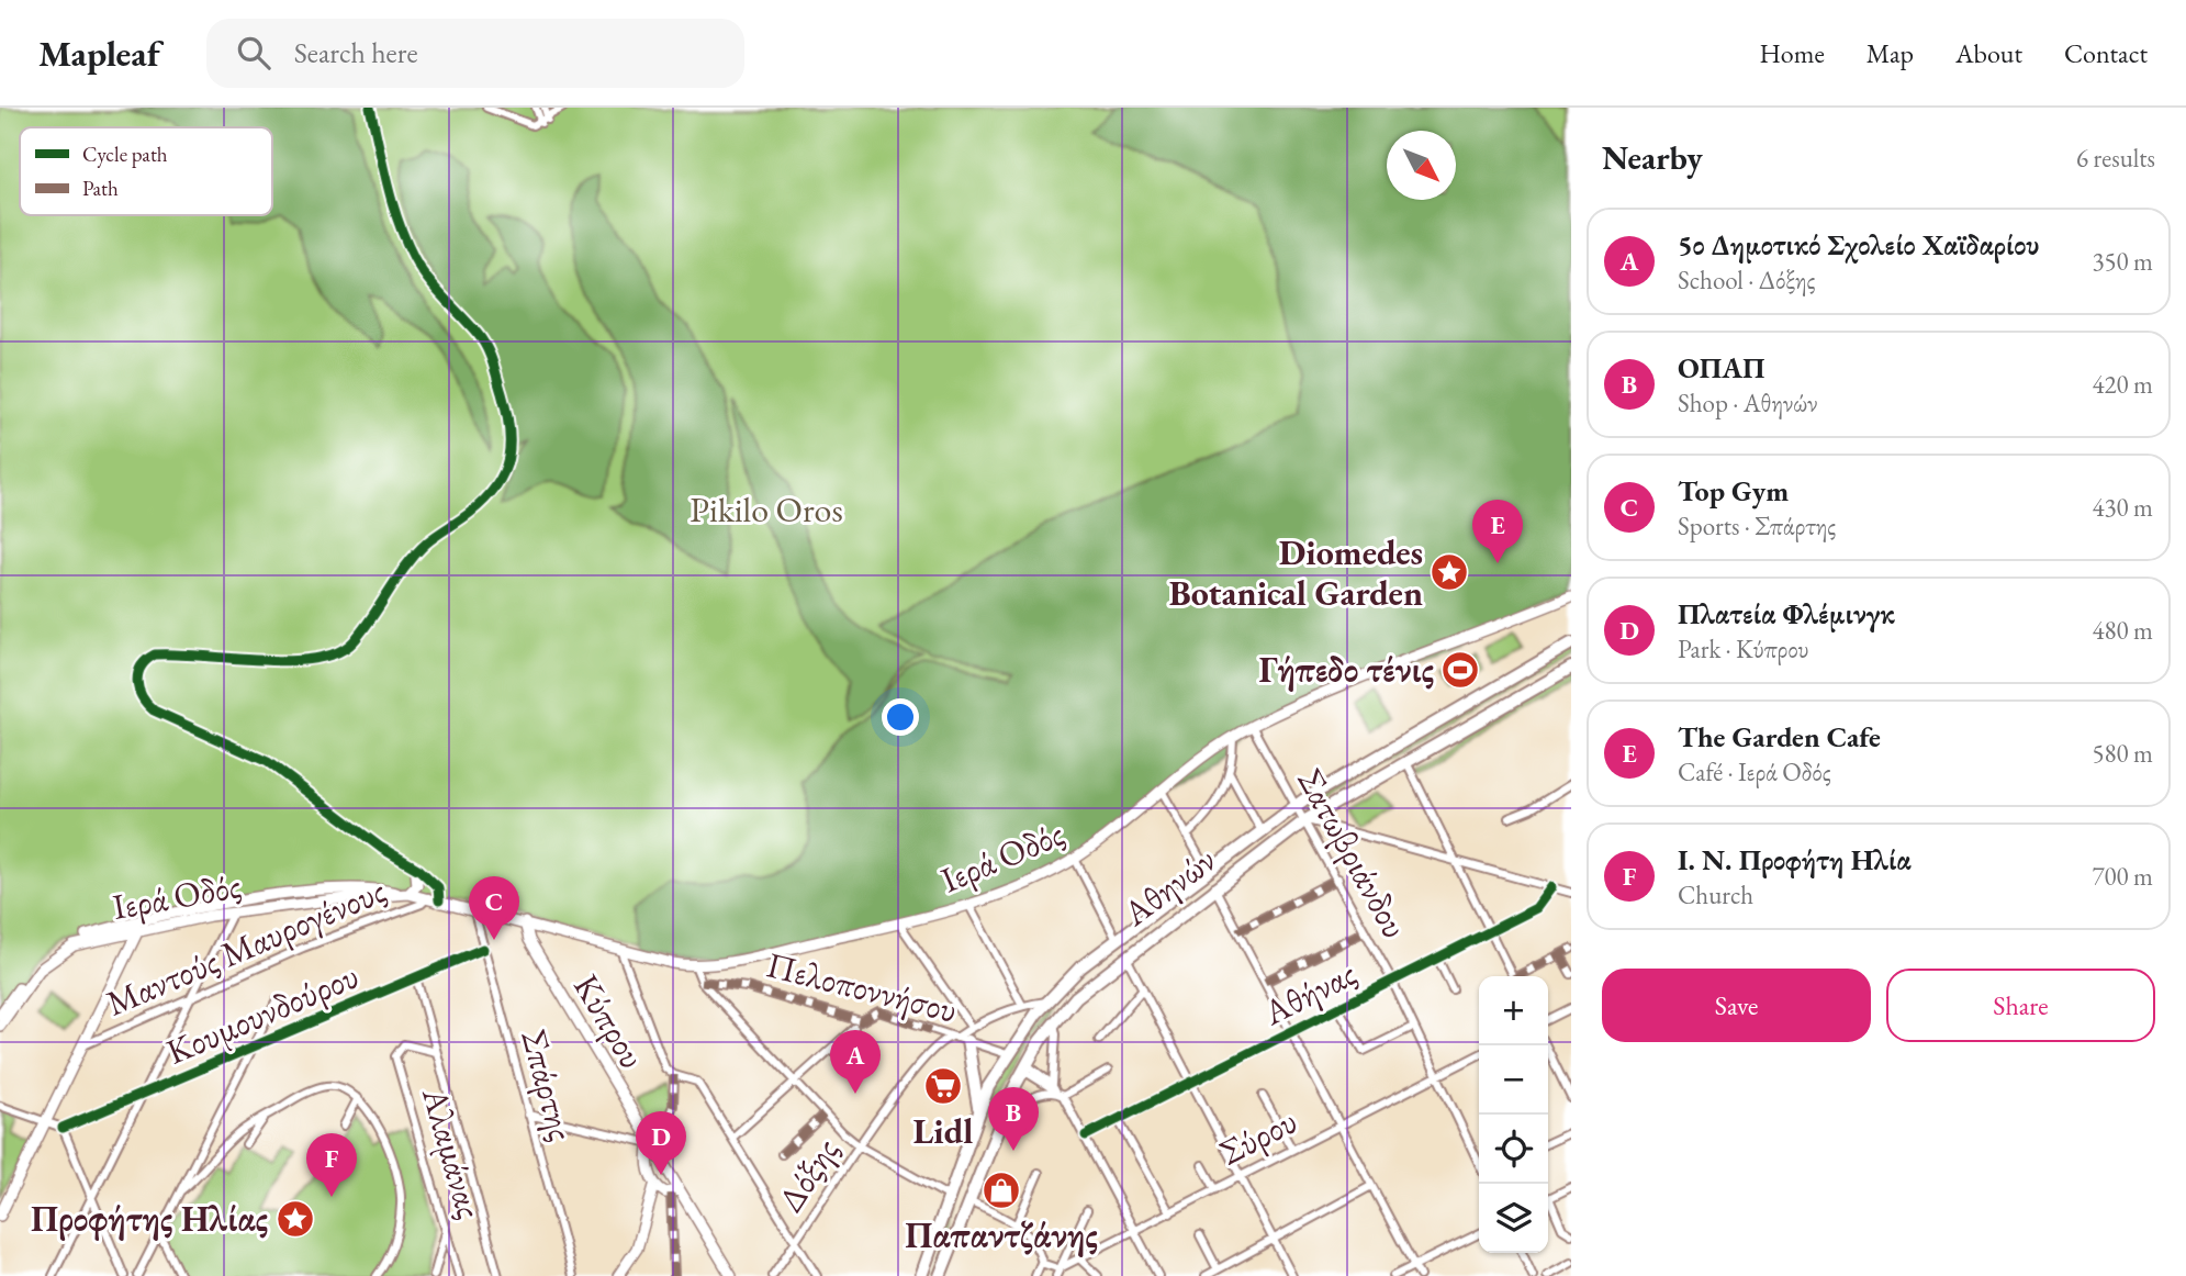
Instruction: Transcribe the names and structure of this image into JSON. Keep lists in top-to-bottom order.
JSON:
{
  "streets": {
    "highway": ["Αθηνών"],
    "street": [
      "Σατωβριάνδου",
      "Ιερά Οδός",
      "Μαντούς Μαυρογένους",
      "Πελοποννήσου",
      "Αθήνας",
      "Κουμουνδούρου",
      "Κύπρου",
      "Σπάρτης",
      "Σύρου",
      "Αλαμάνας",
      "Δόξης"
    ]
  },
  "crossings": [
    ["Σατωβριάνδου", "Ιερά Οδός"],
    ["Σατωβριάνδου", "Αθηνών"],
    ["Σατωβριάνδου", "Αθήνας"],
    ["Σατωβριάνδου", "Σύρου"],
    ["Ιερά Οδός", "Μαντούς Μαυρογένους"],
    ["Ιερά Οδός", "Κύπρου"],
    ["Ιερά Οδός", "Σπάρτης"],
    ["Αθηνών", "Πελοποννήσου"],
    ["Πελοποννήσου", "Δόξης"],
    ["Κουμουνδούρου", "Σπάρτης"]
  ],
  "parks": ["Pikilo Oros"],
  "places": {
    "place": ["Diomedes Botanical Garden", "Προφήτης Ηλίας"],
    "sports": ["Γήπεδο τένις"],
    "supermarket": ["Lidl"],
    "shop": ["Παπαντζάνης"]
  },
  "legend": ["Cycle path", "Path"],
  "north": "bottom right",
  "page": {
    "header": "Mapleaf",
    "search": "Search here",
    "nav": [
      "Home",
      "Map",
      "About",
      "Contact"
    ],
    "heading": ["Nearby", "6 results"],
    "list": [
      {
        "mark": "A",
        "name": "5ο Δημοτικό Σχολείο Χαϊδαρίου",
        "note": "School · Δόξης",
        "value": "350 m"
      },
      {
        "mark": "B",
        "name": "ΟΠΑΠ",
        "note": "Shop · Αθηνών",
        "value": "420 m"
      },
      {
        "mark": "C",
        "name": "Top Gym",
        "note": "Sports · Σπάρτης",
        "value": "430 m"
      },
      {
        "mark": "D",
        "name": "Πλατεία Φλέμινγκ",
        "note": "Park · Κύπρου",
        "value": "480 m"
      },
      {
        "mark": "E",
        "name": "The Garden Cafe",
        "note": "Café · Ιερά Οδός",
        "value": "580 m"
      },
      {
        "mark": "F",
        "name": "Ι. Ν. Προφήτη Ηλία",
        "note": "Church",
        "value": "700 m"
      }
    ],
    "pins": [
      "E",
      "C",
      "A",
      "B",
      "D",
      "F"
    ],
    "buttons": ["Save", "Share"],
    "map_buttons": ["+", "−"]
  }
}
